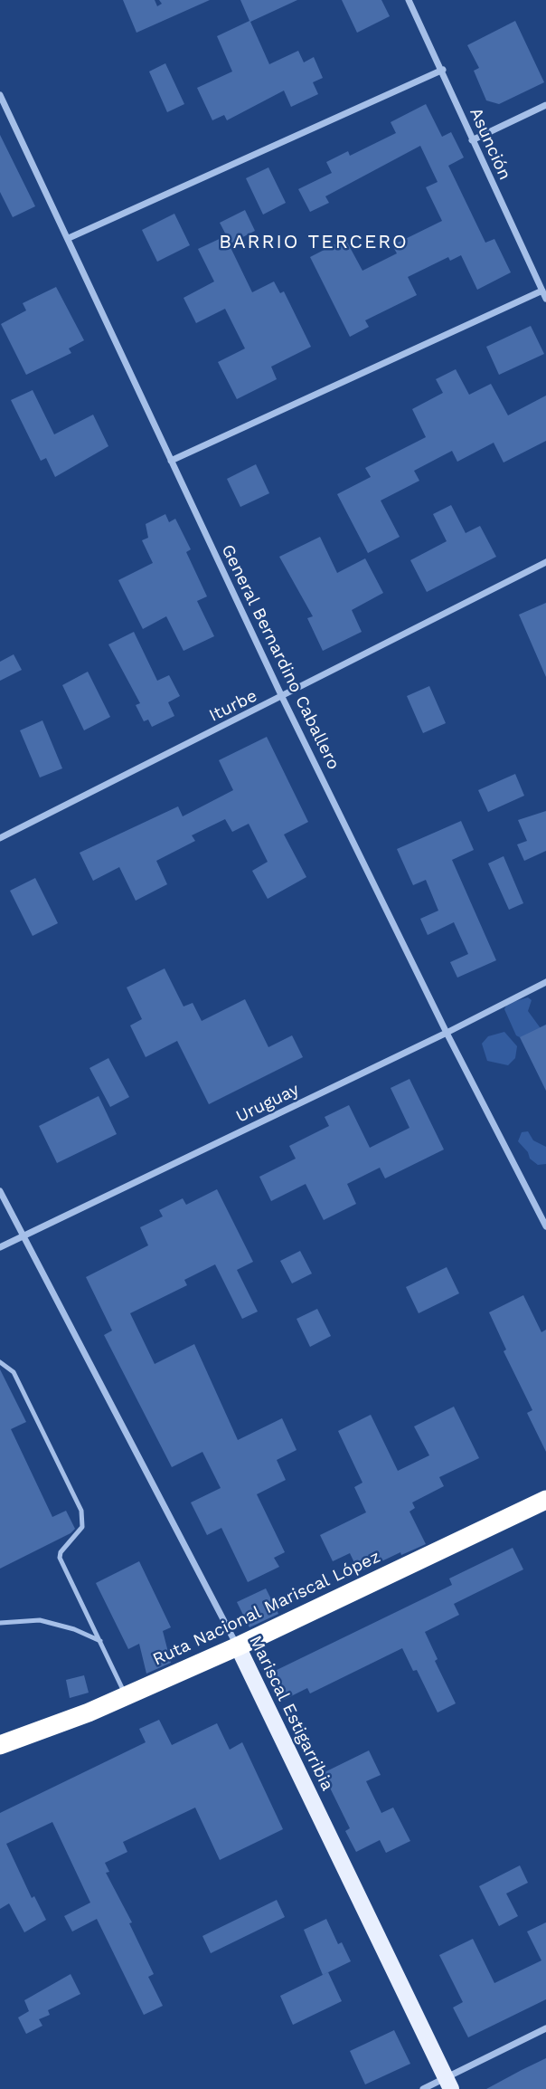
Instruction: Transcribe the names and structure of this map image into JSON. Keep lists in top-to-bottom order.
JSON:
{
  "streets": {
    "highway": ["Ruta Nacional Mariscal López"],
    "main road": ["Mariscal Estigarribia"],
    "street": [
      "Asunción",
      "General Bernardino Caballero",
      "Iturbe",
      "Uruguay"
    ]
  },
  "crossings": [
    ["General Bernardino Caballero", "Iturbe"],
    ["General Bernardino Caballero", "Uruguay"],
    ["Uruguay", "Mariscal Estigarribia"],
    ["Ruta Nacional Mariscal López", "Mariscal Estigarribia"]
  ],
  "districts": ["BARRIO TERCERO"]
}
